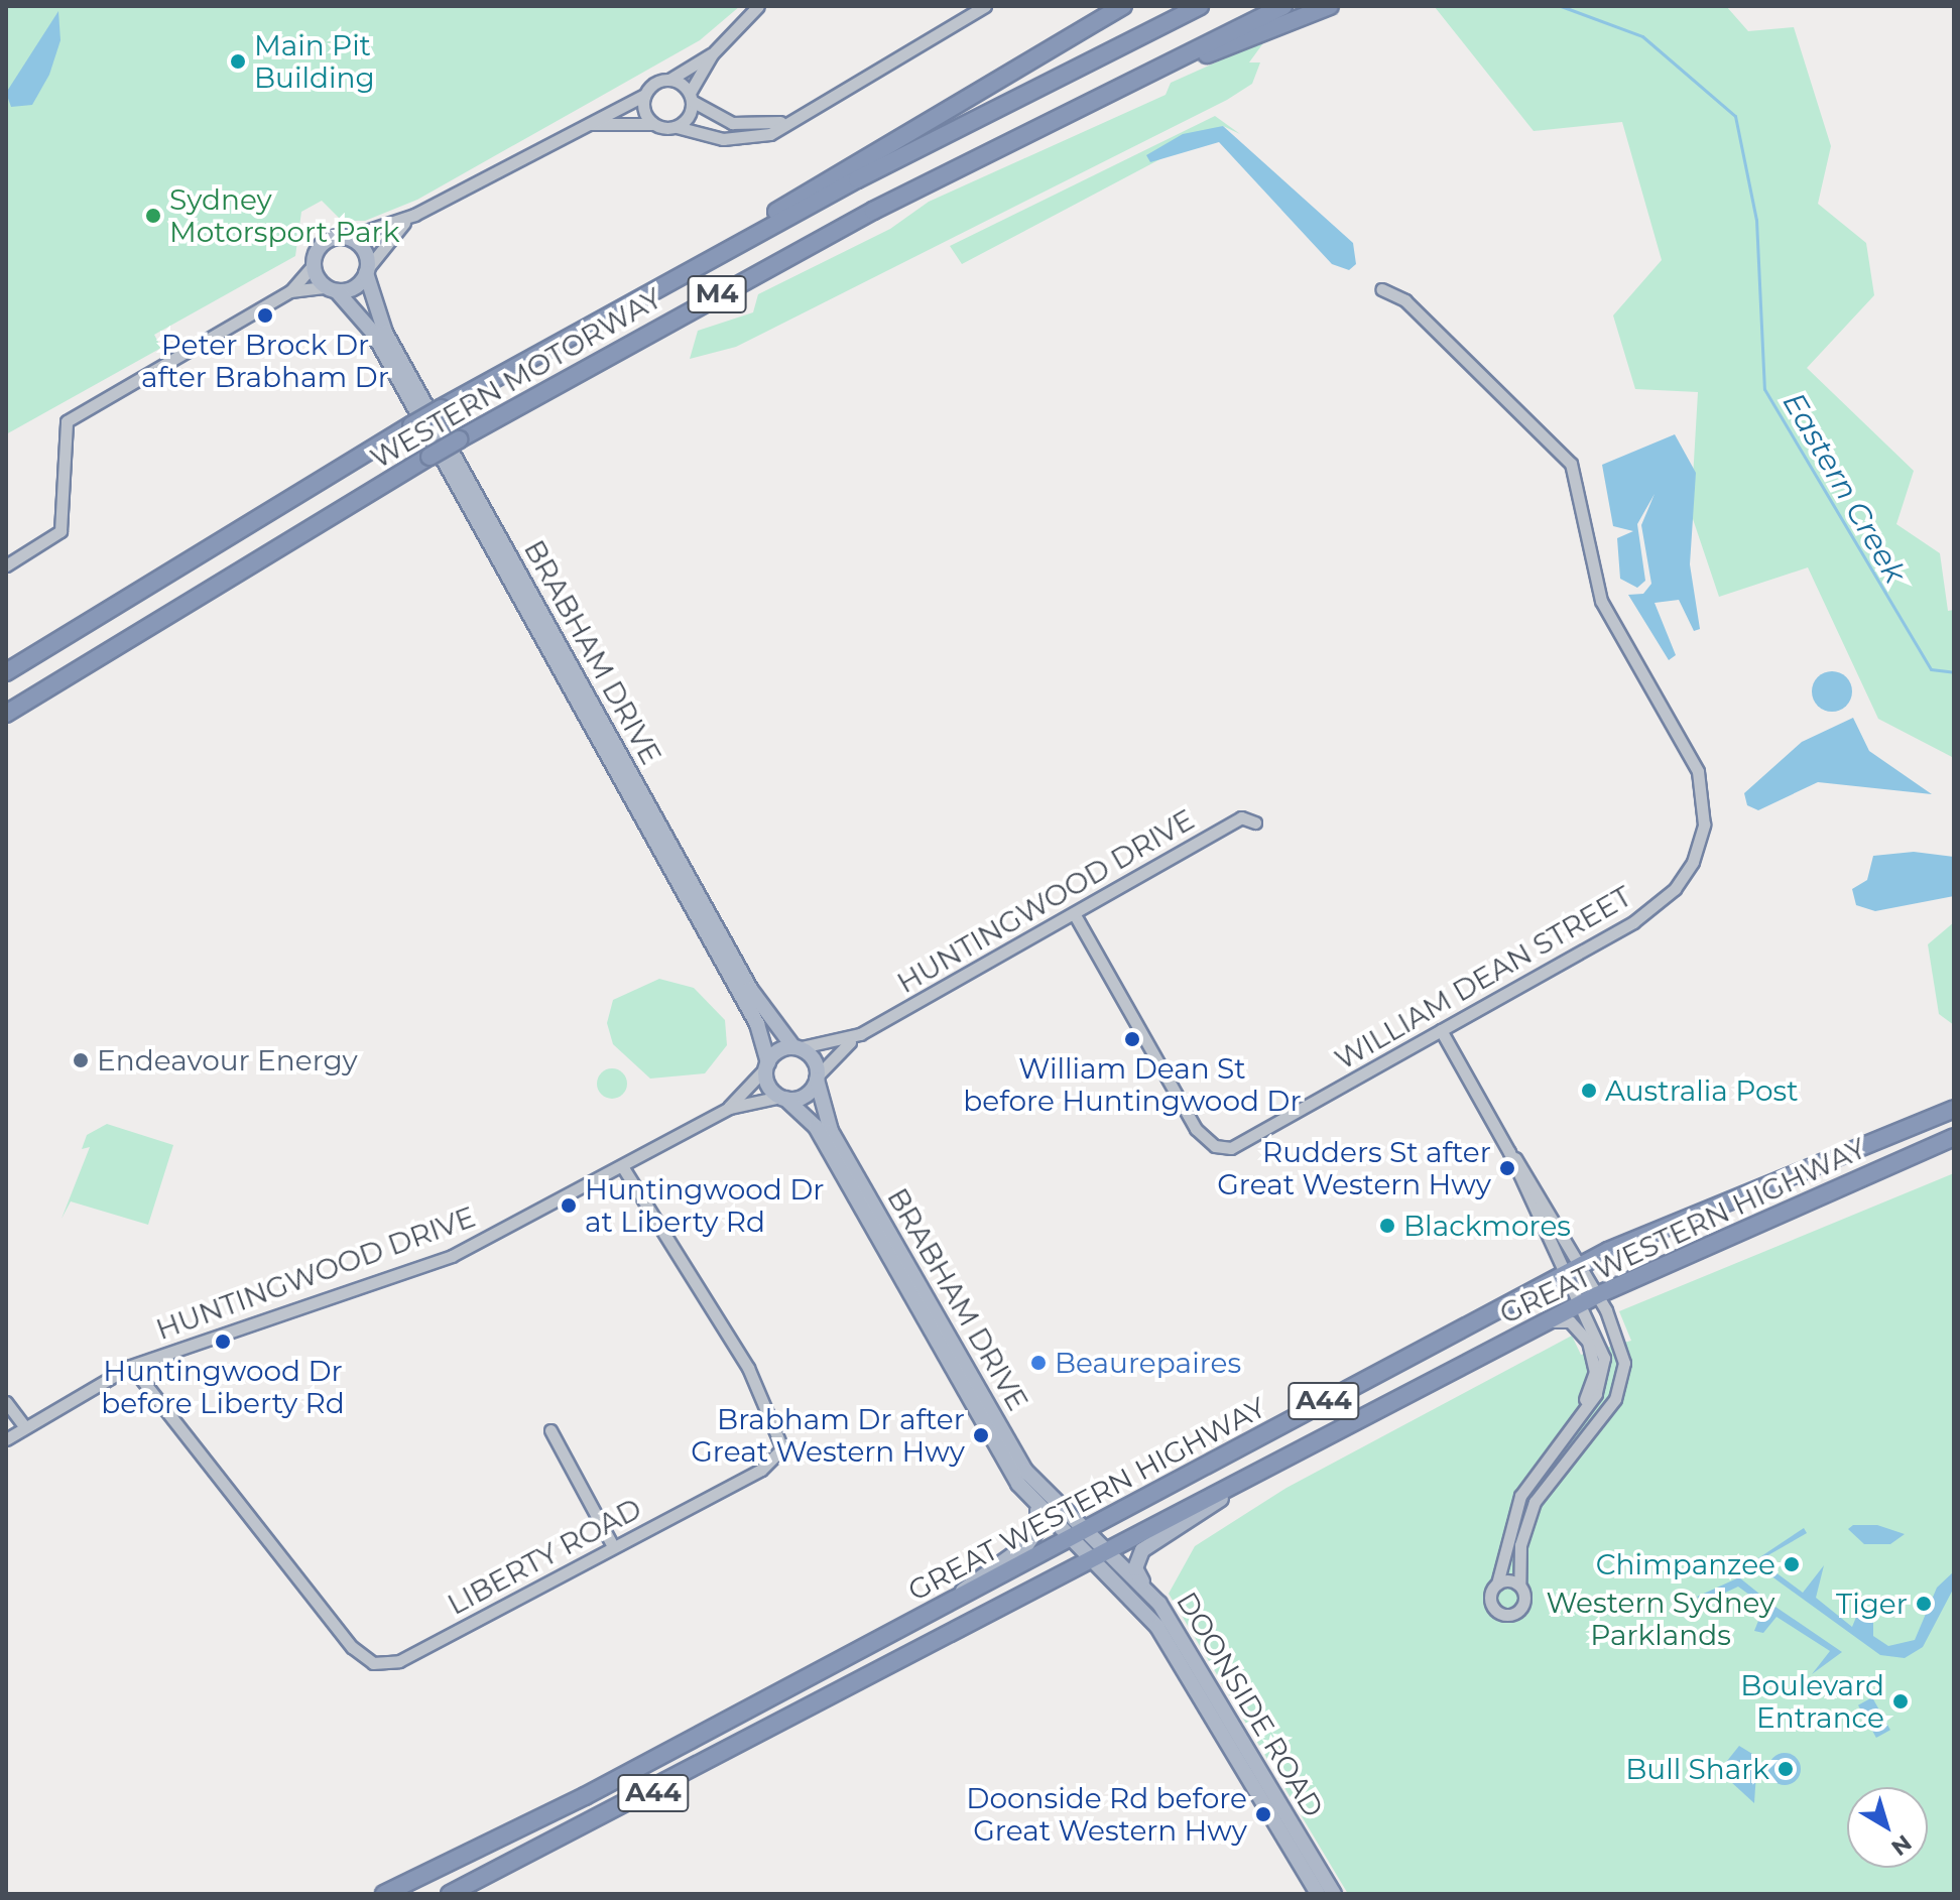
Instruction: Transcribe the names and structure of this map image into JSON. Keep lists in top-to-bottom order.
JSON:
{
  "streets": {
    "highway": [
      "M4",
      "WESTERN MOTORWAY",
      "GREAT WESTERN HIGHWAY",
      "A44"
    ],
    "main road": ["BRABHAM DRIVE", "DOONSIDE ROAD"],
    "street": ["HUNTINGWOOD DRIVE", "WILLIAM DEAN STREET", "LIBERTY ROAD"]
  },
  "crossings": [
    ["BRABHAM DRIVE", "HUNTINGWOOD DRIVE"],
    ["BRABHAM DRIVE", "GREAT WESTERN HIGHWAY"],
    ["HUNTINGWOOD DRIVE", "WILLIAM DEAN STREET"],
    ["HUNTINGWOOD DRIVE", "LIBERTY ROAD"],
    ["GREAT WESTERN HIGHWAY", "DOONSIDE ROAD"]
  ],
  "water": ["Eastern Creek"],
  "parks": ["Western Sydney Parklands"],
  "places": [
    "Main Pit Building",
    "Sydney Motorsport Park",
    "Peter Brock Dr after Brabham Dr",
    "William Dean St before Huntingwood Dr",
    "Endeavour Energy",
    "Australia Post",
    "Rudders St after Great Western Hwy",
    "Huntingwood Dr at Liberty Rd",
    "Blackmores",
    "Huntingwood Dr before Liberty Rd",
    "Beaurepaires",
    "Brabham Dr after Great Western Hwy",
    "Chimpanzee",
    "Tiger",
    "Boulevard Entrance",
    "Bull Shark",
    "Doonside Rd before Great Western Hwy"
  ],
  "north": "bottom right"
}
